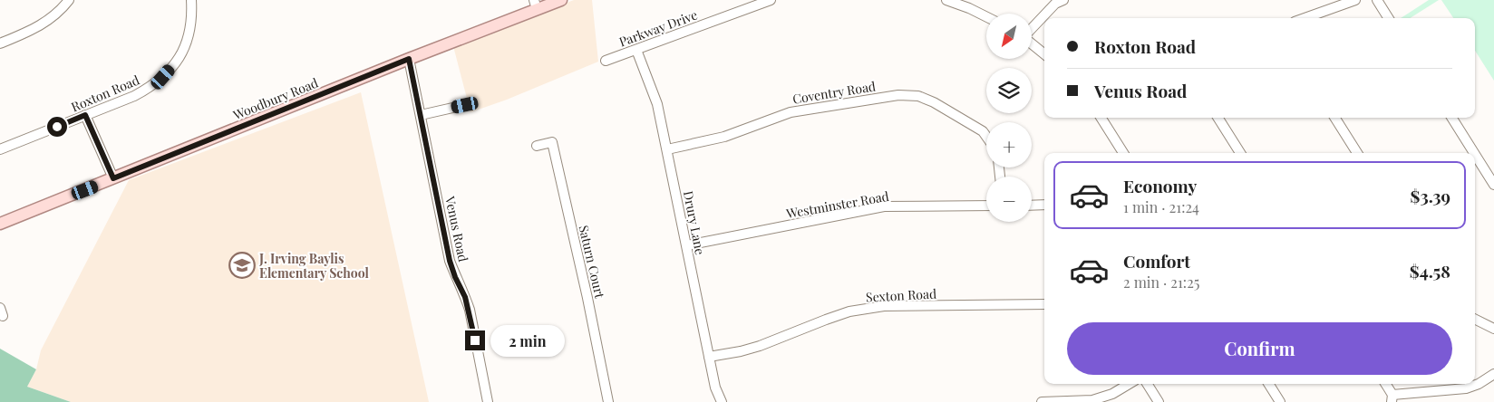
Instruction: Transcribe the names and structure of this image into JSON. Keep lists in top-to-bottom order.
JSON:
{
  "streets": {
    "main road": ["Woodbury Road"],
    "street": [
      "Parkway Drive",
      "Coventry Road",
      "Roxton Road",
      "Westminster Road",
      "Drury Lane",
      "Venus Road",
      "Saturn Court",
      "Sexton Road"
    ]
  },
  "crossings": [
    ["Parkway Drive", "Drury Lane"],
    ["Coventry Road", "Drury Lane"],
    ["Woodbury Road", "Venus Road"],
    ["Westminster Road", "Drury Lane"],
    ["Drury Lane", "Sexton Road"]
  ],
  "places": {
    "school or university": ["J. Irving Baylis Elementary School"]
  },
  "north": "bottom left",
  "page": {
    "map_buttons": ["+", "−"],
    "banner": ["Roxton Road", "Venus Road"],
    "list": [
      {
        "name": "Economy",
        "note": "1 min · 21:24",
        "value": "$3.39"
      },
      {
        "name": "Comfort",
        "note": "2 min · 21:25",
        "value": "$4.58"
      }
    ],
    "buttons": "Confirm",
    "bubble": "2 min"
  }
}
